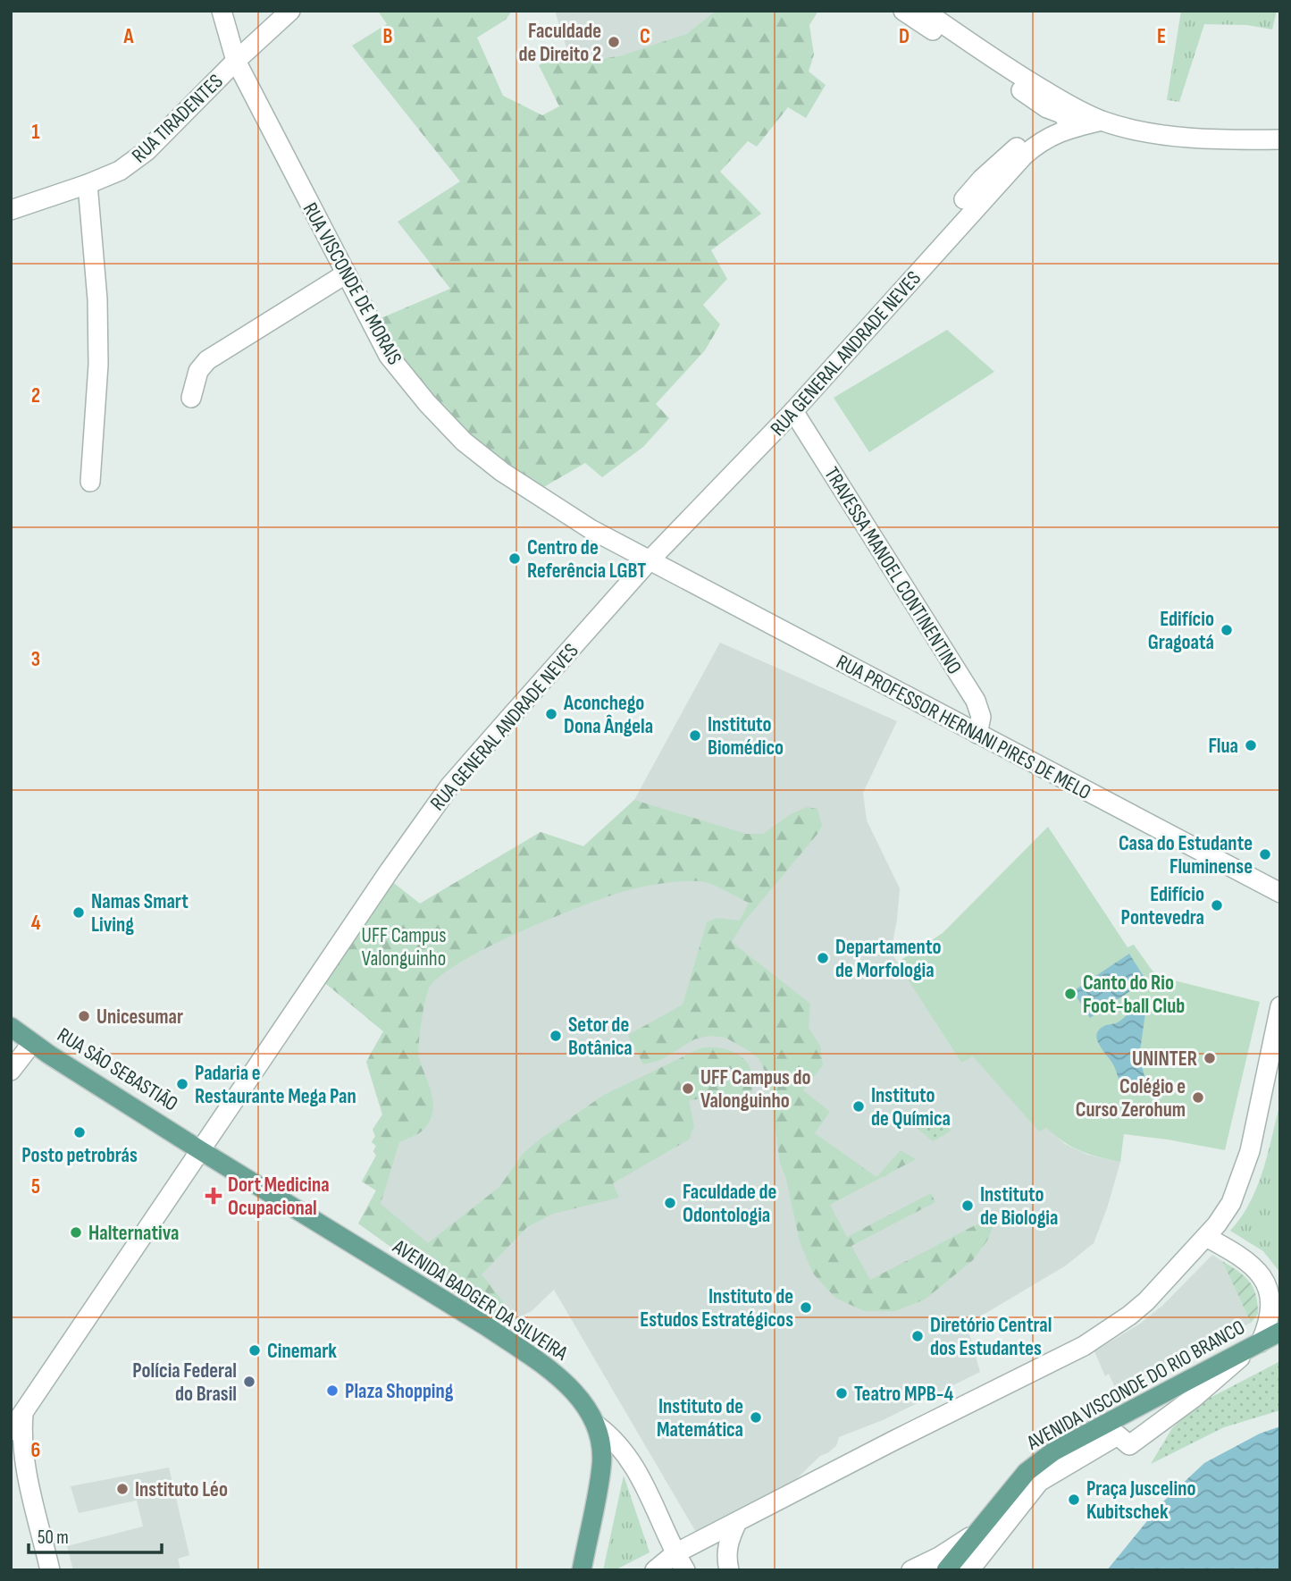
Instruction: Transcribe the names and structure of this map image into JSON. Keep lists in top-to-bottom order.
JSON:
{
  "streets": {
    "main road": ["RUA SÃO SEBASTIÃO", "AVENIDA BADGER DA SILVEIRA", "AVENIDA VISCONDE DO RIO BRANCO"],
    "street": [
      "RUA TIRADENTES",
      "RUA VISCONDE DE MORAIS",
      "RUA GENERAL ANDRADE NEVES",
      "TRAVESSA MANOEL CONTINENTINO",
      "RUA PROFESSOR HERNANI PIRES DE MELO"
    ]
  },
  "crossings": [
    ["RUA TIRADENTES", "RUA VISCONDE DE MORAIS"],
    ["RUA VISCONDE DE MORAIS", "RUA GENERAL ANDRADE NEVES"],
    ["RUA VISCONDE DE MORAIS", "RUA PROFESSOR HERNANI PIRES DE MELO"],
    ["RUA GENERAL ANDRADE NEVES", "TRAVESSA MANOEL CONTINENTINO"],
    ["RUA GENERAL ANDRADE NEVES", "RUA PROFESSOR HERNANI PIRES DE MELO"],
    ["RUA GENERAL ANDRADE NEVES", "RUA SÃO SEBASTIÃO"],
    ["RUA GENERAL ANDRADE NEVES", "AVENIDA BADGER DA SILVEIRA"],
    ["TRAVESSA MANOEL CONTINENTINO", "RUA PROFESSOR HERNANI PIRES DE MELO"],
    ["RUA SÃO SEBASTIÃO", "AVENIDA BADGER DA SILVEIRA"]
  ],
  "parks": ["UFF Campus Valonguinho"],
  "places": {
    "other": [
      "Faculdade de Direito 2",
      "Centro de Referência LGBT",
      "Edifício Gragoatá",
      "Aconchego Dona Ângela",
      "Instituto Biomédico",
      "Flua",
      "Casa do Estudante Fluminense",
      "Edifício Pontevedra",
      "Namas Smart Living",
      "Departamento de Morfologia",
      "Canto do Rio Foot-ball Club",
      "Unicesumar",
      "Setor de Botânica",
      "UNINTER",
      "Padaria e Restaurante Mega Pan",
      "UFF Campus do Valonguinho",
      "Colégio e Curso Zerohum",
      "Instituto de Química",
      "Posto petrobrás",
      "Faculdade de Odontologia",
      "Instituto de Biologia",
      "Halternativa",
      "Instituto de Estudos Estratégicos",
      "Diretório Central dos Estudantes",
      "Cinemark",
      "Polícia Federal do Brasil",
      "Plaza Shopping",
      "Teatro MPB-4",
      "Instituto de Matemática",
      "Instituto Léo",
      "Praça Juscelino Kubitschek"
    ],
    "health": ["Dort Medicina Ocupacional"]
  },
  "scale_bar": "50 m",
  "grid": {
    "columns": [
      "A",
      "B",
      "C",
      "D",
      "E"
    ],
    "rows": [
      "1",
      "2",
      "3",
      "4",
      "5",
      "6"
    ]
  }
}
